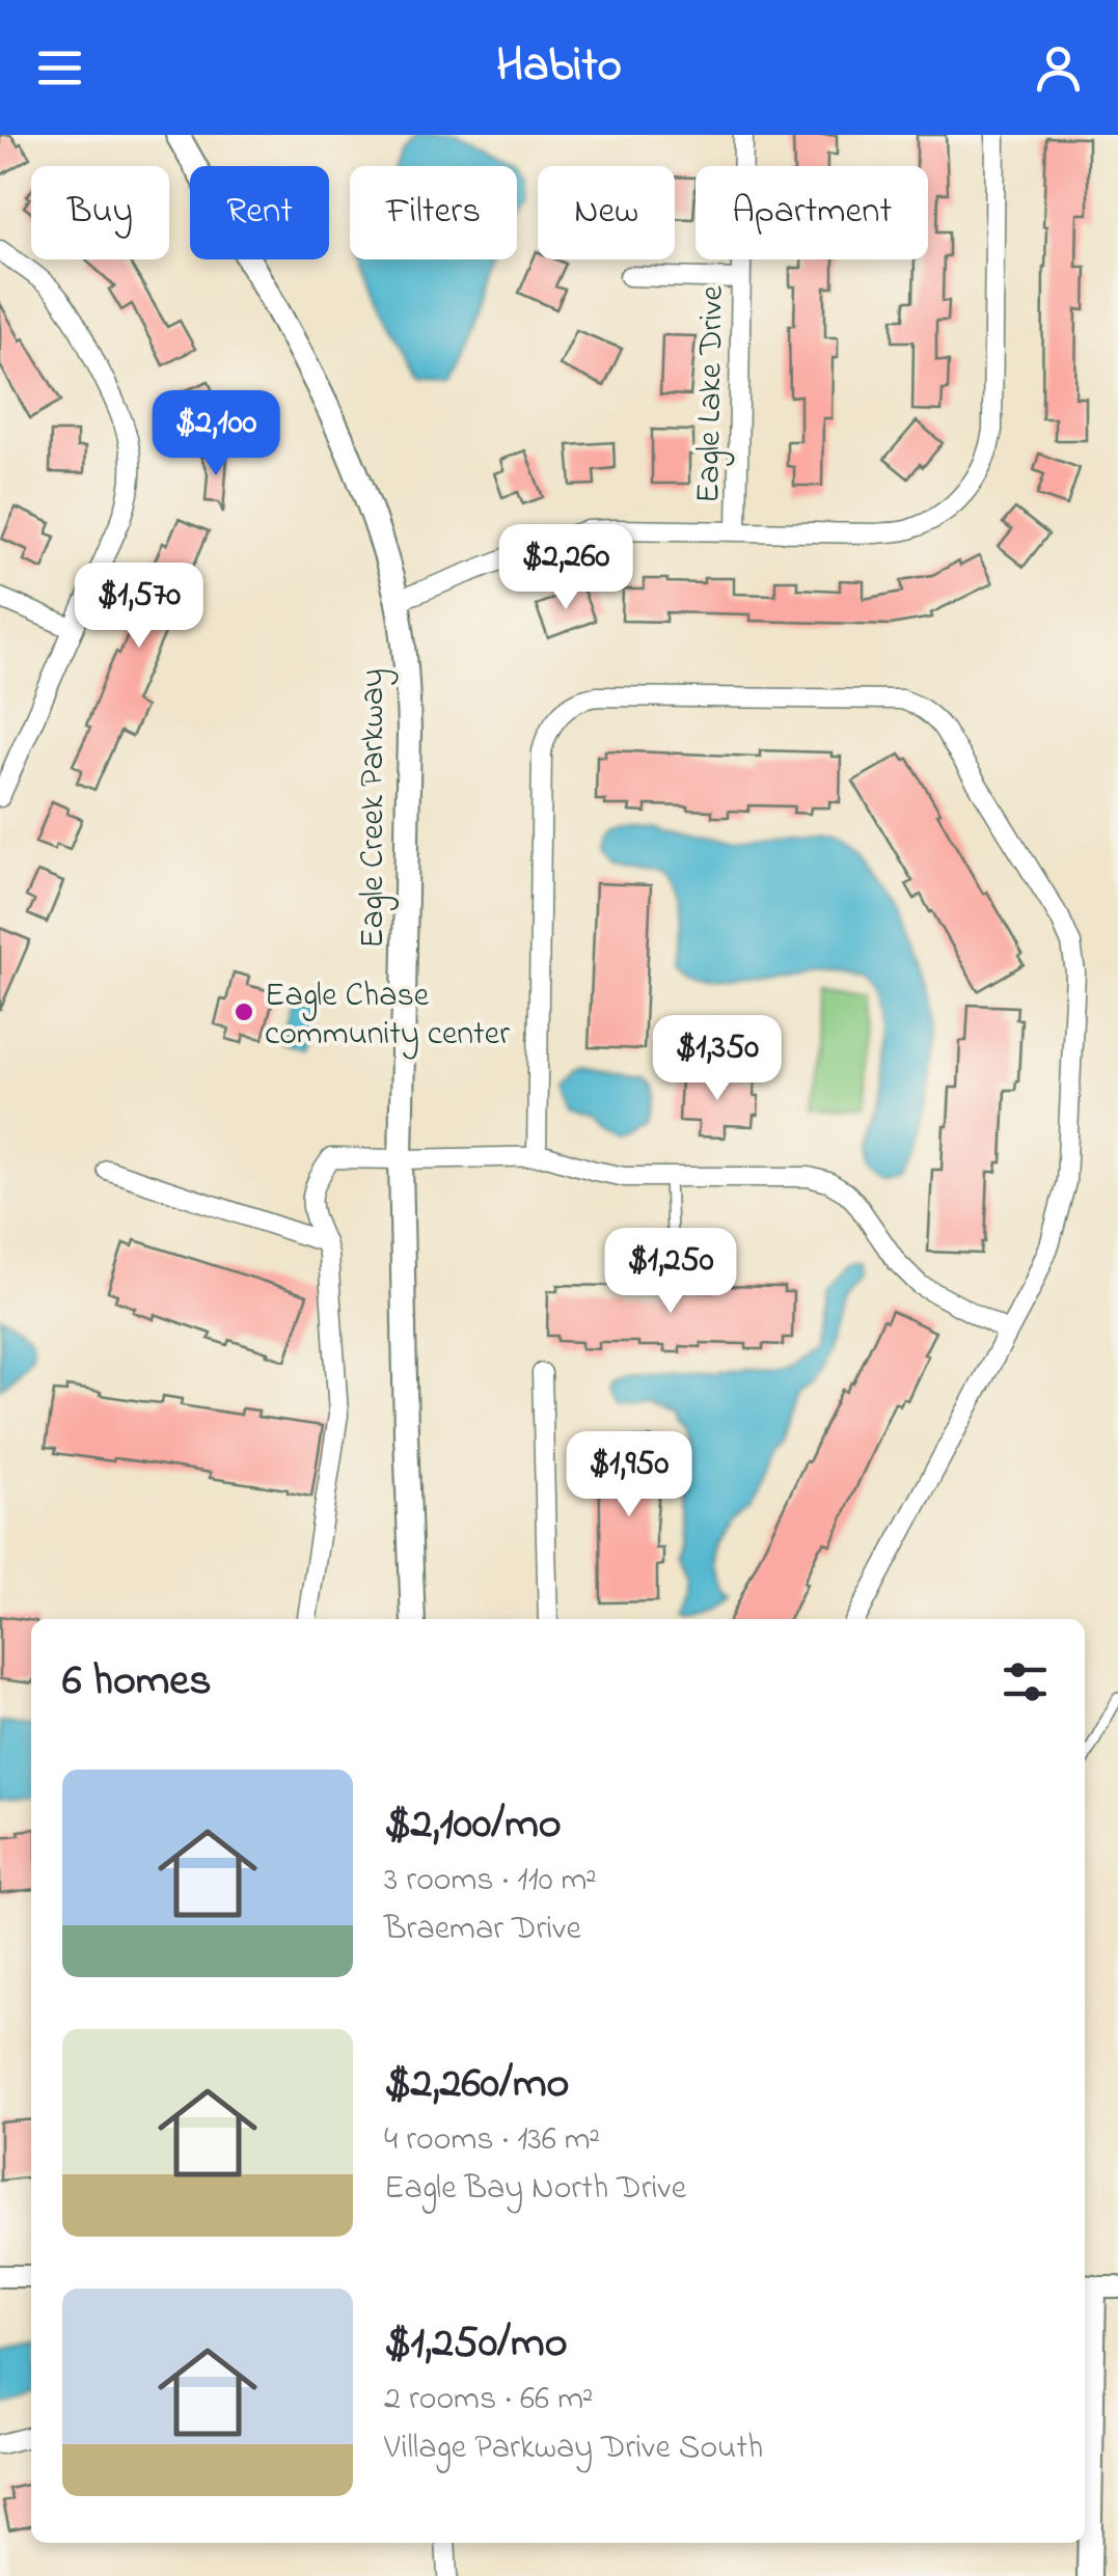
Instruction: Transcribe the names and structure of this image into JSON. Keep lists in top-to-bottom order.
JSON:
{
  "streets": {
    "main road": ["Eagle Creek Parkway"],
    "street": ["Eagle Lake Drive"]
  },
  "places": ["Eagle Chase community center"],
  "page": {
    "header": "Habito",
    "chip": [
      "Buy",
      "Rent",
      "Filters",
      "New",
      "Apartment"
    ],
    "price": [
      "$2,100",
      "$2,260",
      "$1,570",
      "$1,350",
      "$1,250",
      "$1,950"
    ],
    "heading": "6 homes",
    "list": [
      {
        "name": "$2,100/mo",
        "note": "3 rooms · 110 m² · Braemar Drive"
      },
      {
        "name": "$2,260/mo",
        "note": "4 rooms · 136 m² · Eagle Bay North Drive"
      },
      {
        "name": "$1,250/mo",
        "note": "2 rooms · 66 m² · Village Parkway Drive South"
      }
    ]
  }
}
